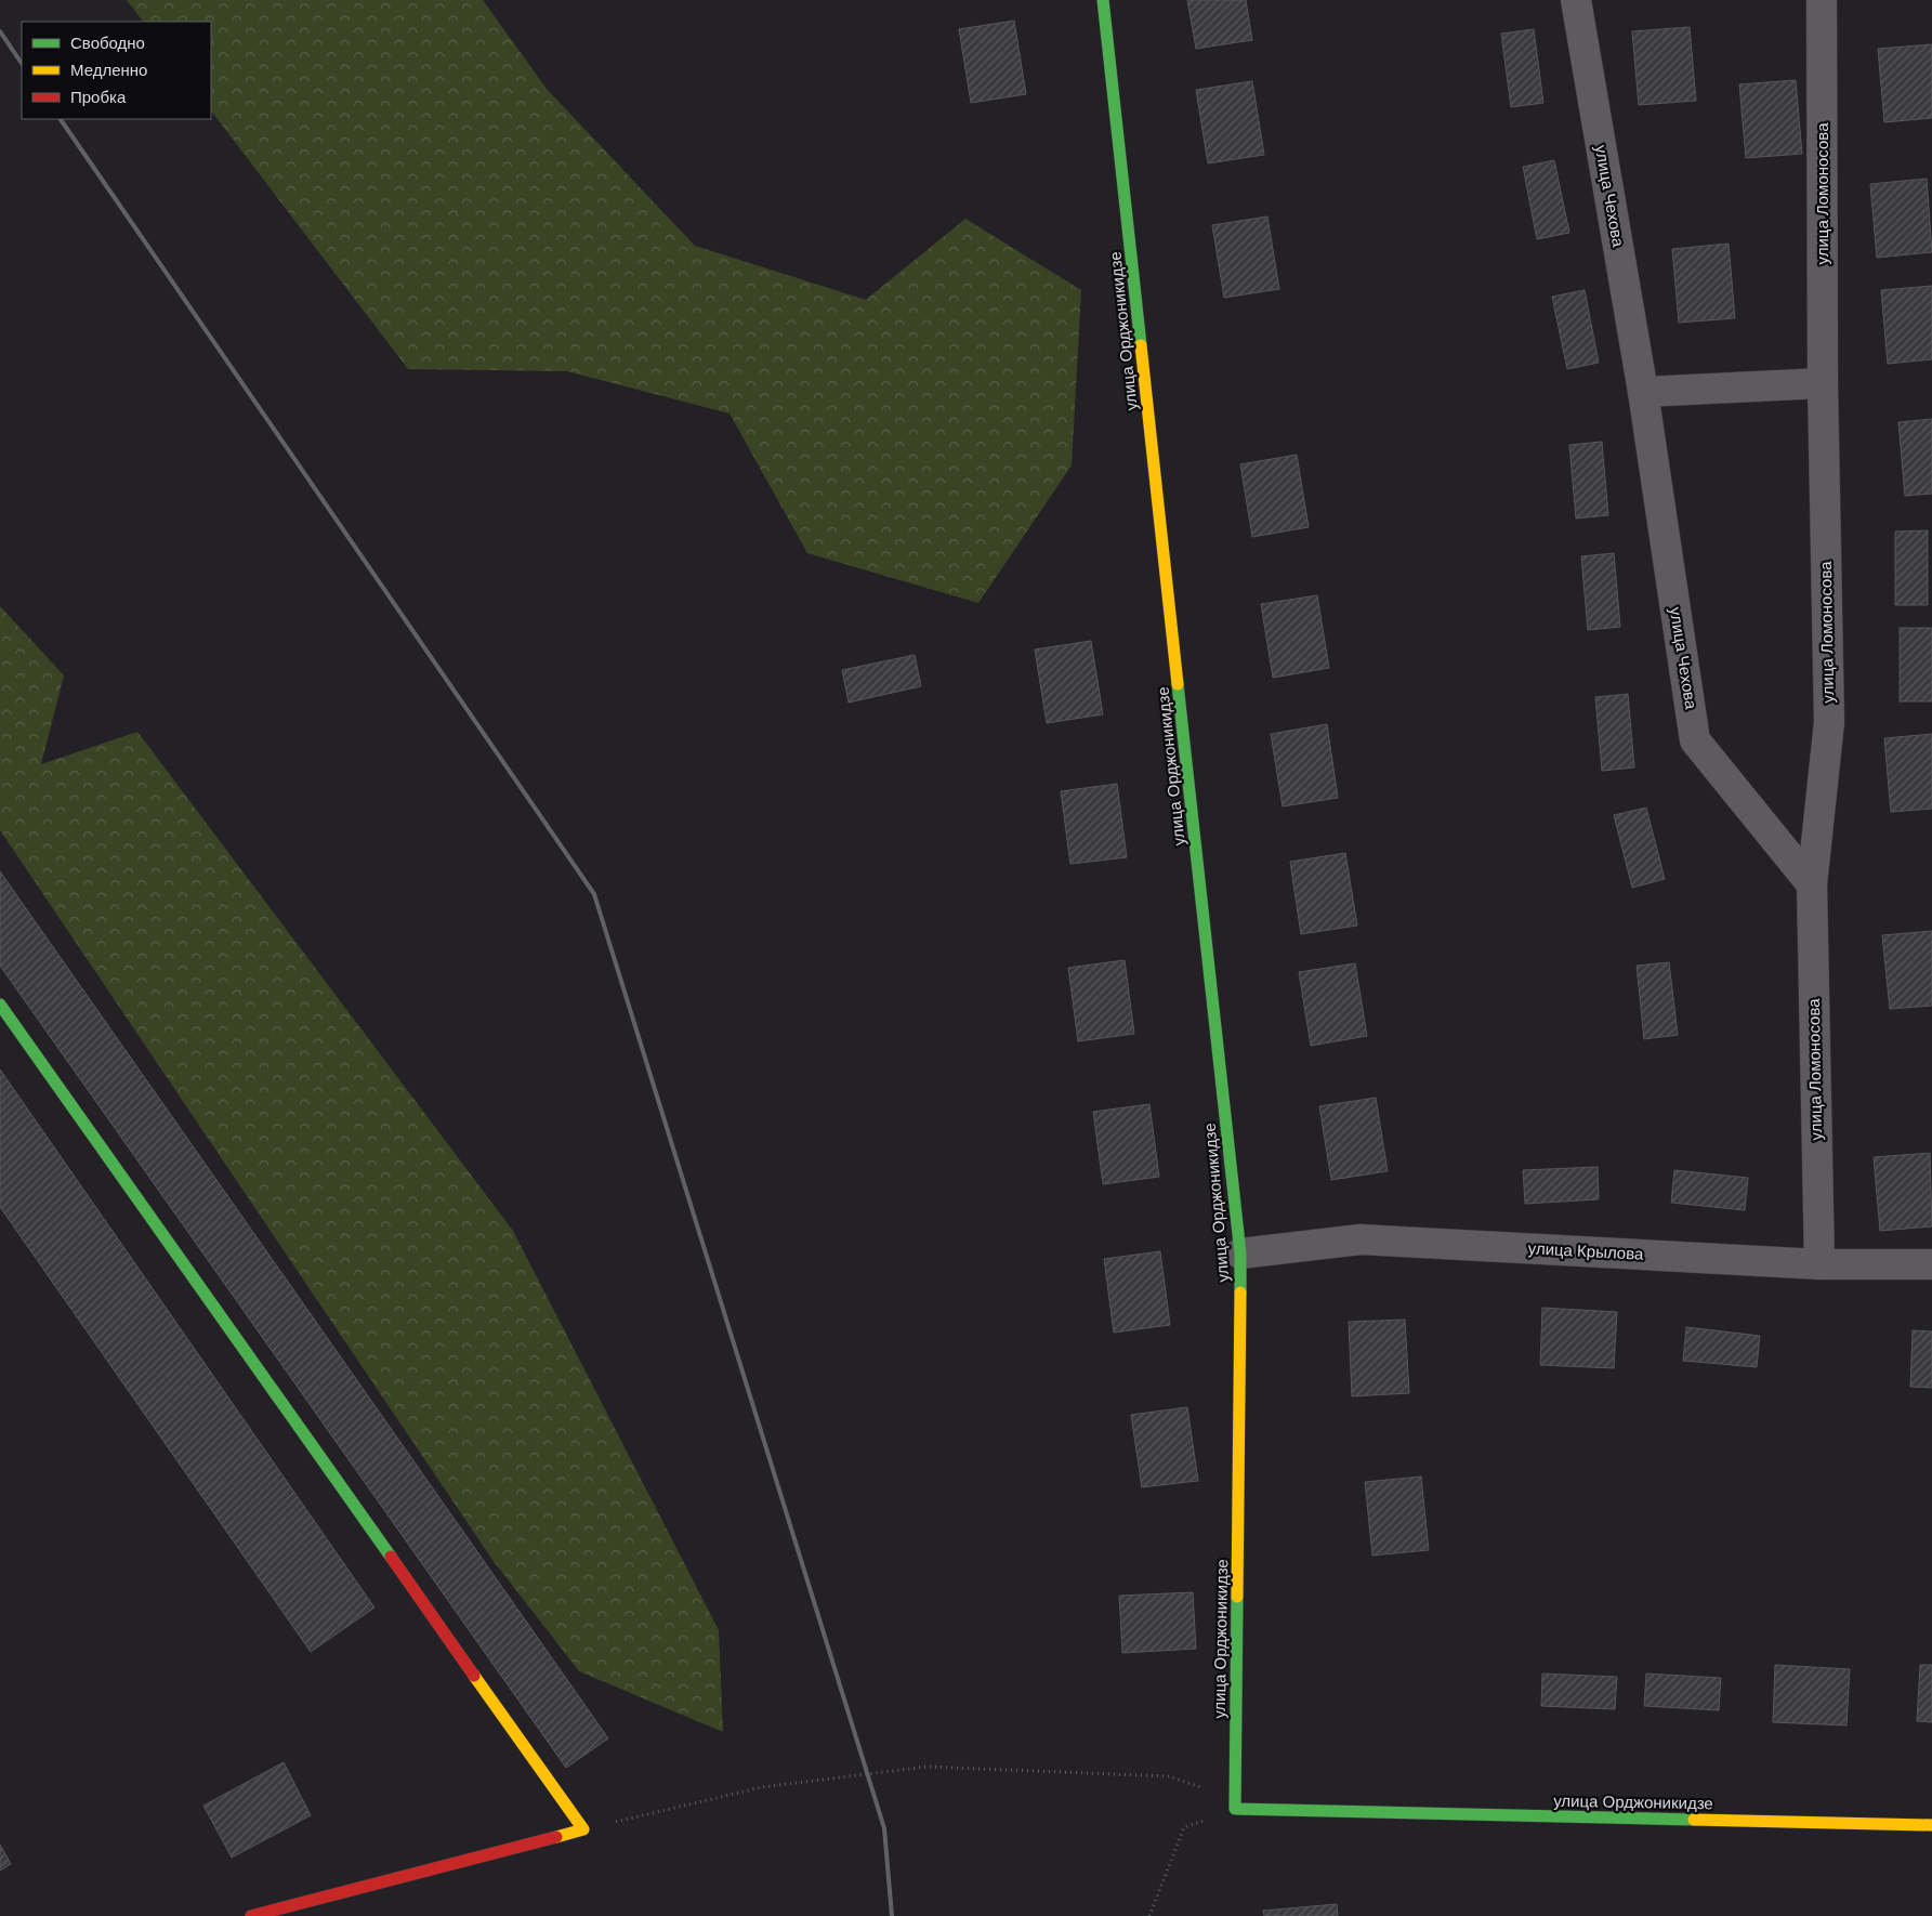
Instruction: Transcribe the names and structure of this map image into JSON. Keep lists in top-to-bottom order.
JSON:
{
  "streets": {
    "street": [
      "улица Ломоносова",
      "улица Чехова",
      "улица Орджоникидзе",
      "улица Крылова"
    ]
  },
  "crossings": [
    ["улица Ломоносова", "улица Чехова"],
    ["улица Ломоносова", "улица Крылова"],
    ["улица Орджоникидзе", "улица Крылова"]
  ],
  "legend": ["Свободно", "Медленно", "Пробка"]
}
